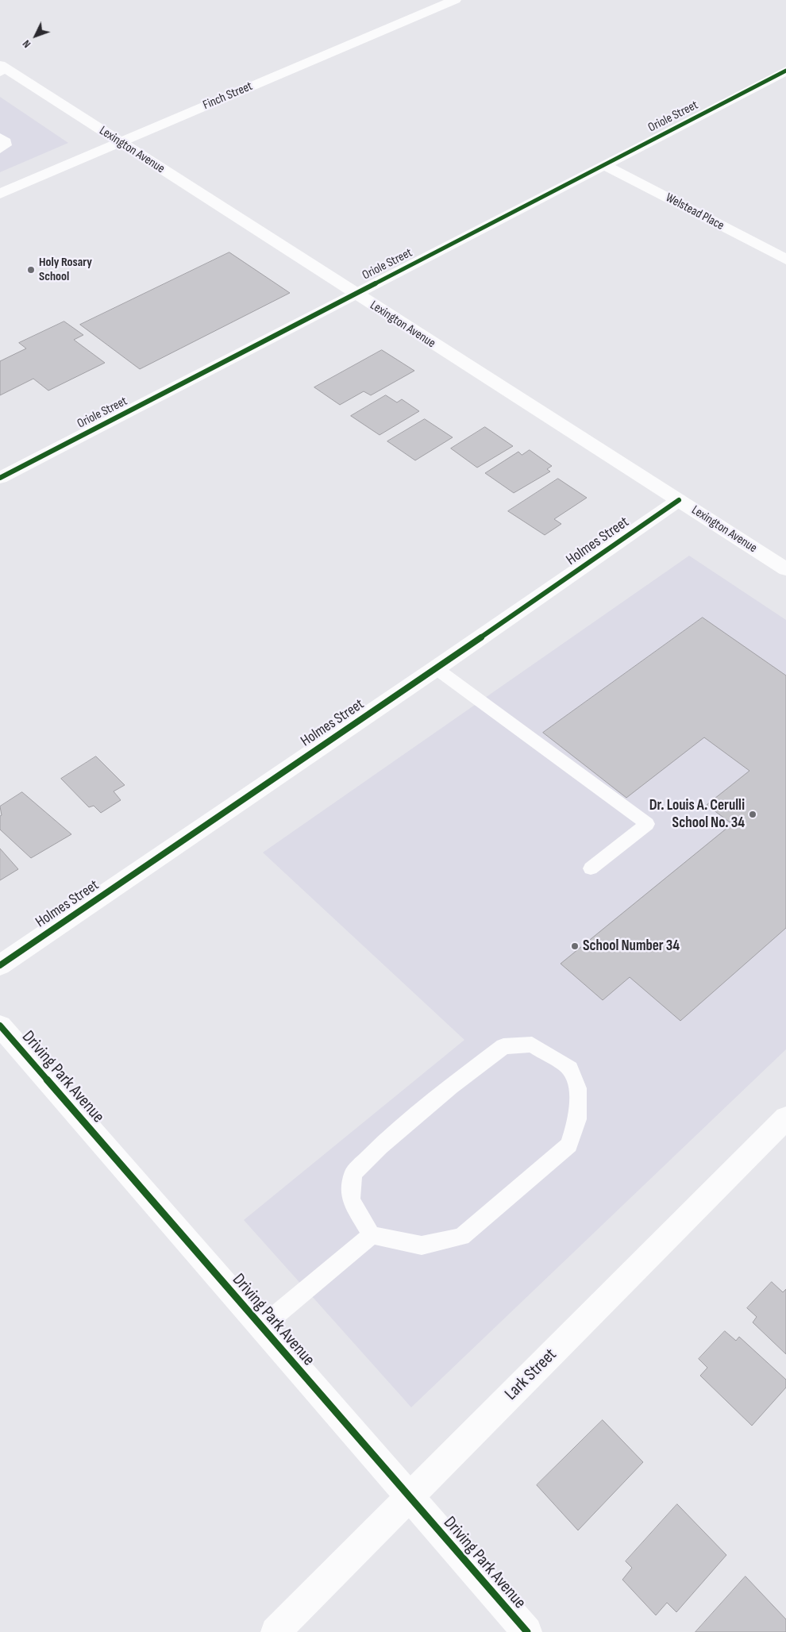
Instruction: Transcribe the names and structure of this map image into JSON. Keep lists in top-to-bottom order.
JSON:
{
  "streets": {
    "street": [
      "Finch Street",
      "Oriole Street",
      "Lexington Avenue",
      "Welstead Place",
      "Holmes Street",
      "Driving Park Avenue",
      "Lark Street"
    ]
  },
  "crossings": [
    ["Finch Street", "Lexington Avenue"],
    ["Oriole Street", "Lexington Avenue"],
    ["Oriole Street", "Welstead Place"],
    ["Lexington Avenue", "Holmes Street"],
    ["Driving Park Avenue", "Lark Street"]
  ],
  "places": ["Holy Rosary School", "Dr. Louis A. Cerulli School No. 34", "School Number 34"],
  "north": "bottom left"
}
